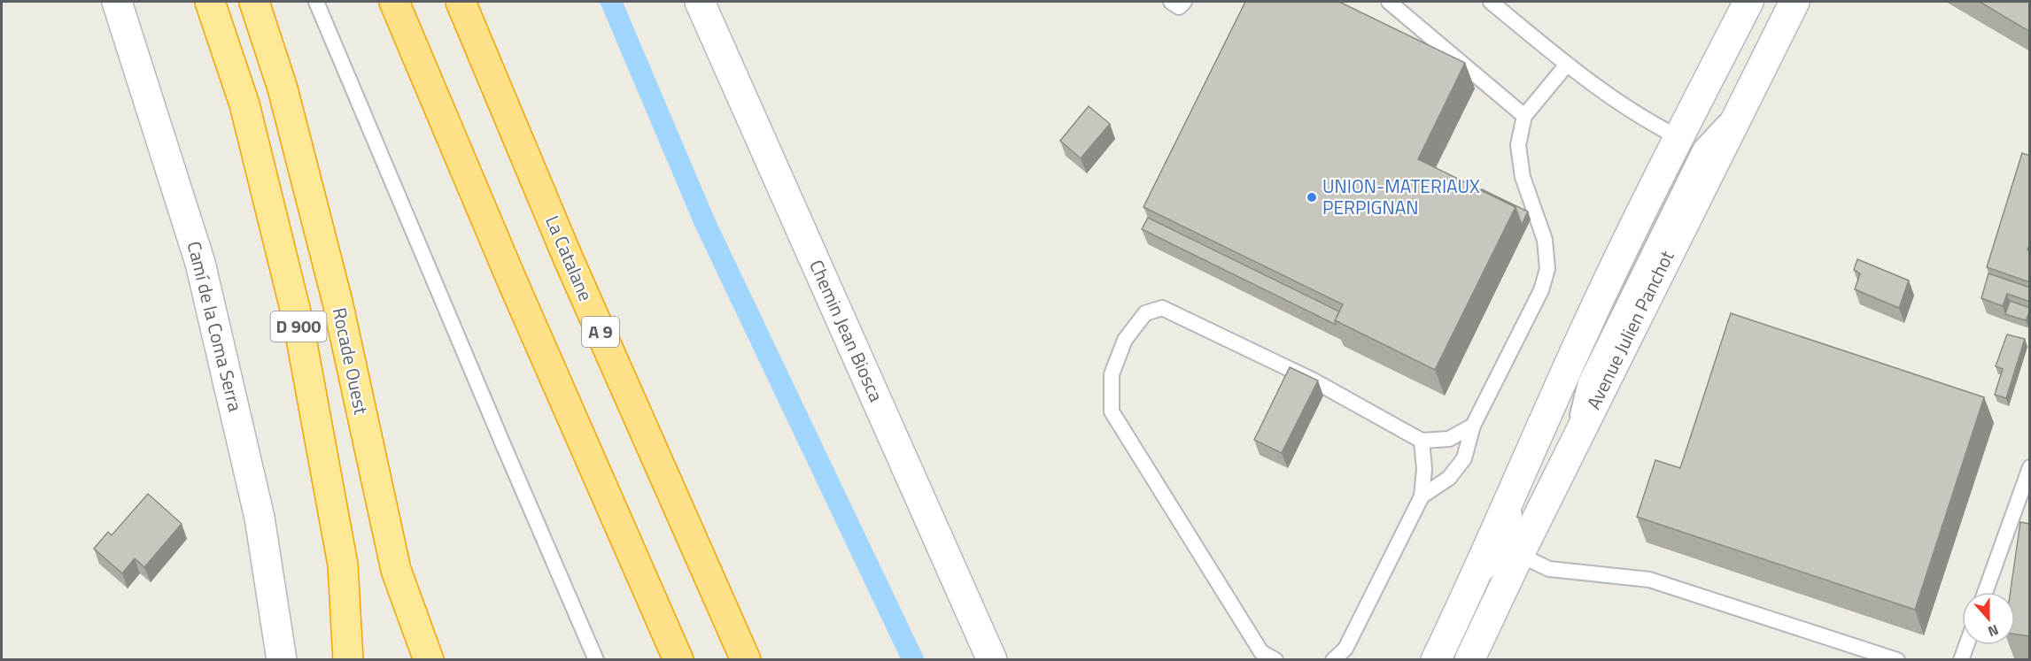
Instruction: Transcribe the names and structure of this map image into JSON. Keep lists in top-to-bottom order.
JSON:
{
  "streets": {
    "highway": [
      "La Catalane",
      "D 900",
      "A 9",
      "Rocade Ouest"
    ],
    "main road": ["Camí de la Coma Serra", "Avenue Julien Panchot", "Chemin Jean Biosca"]
  },
  "places": ["UNION-MATERIAUX PERPIGNAN"],
  "north": "bottom"
}
